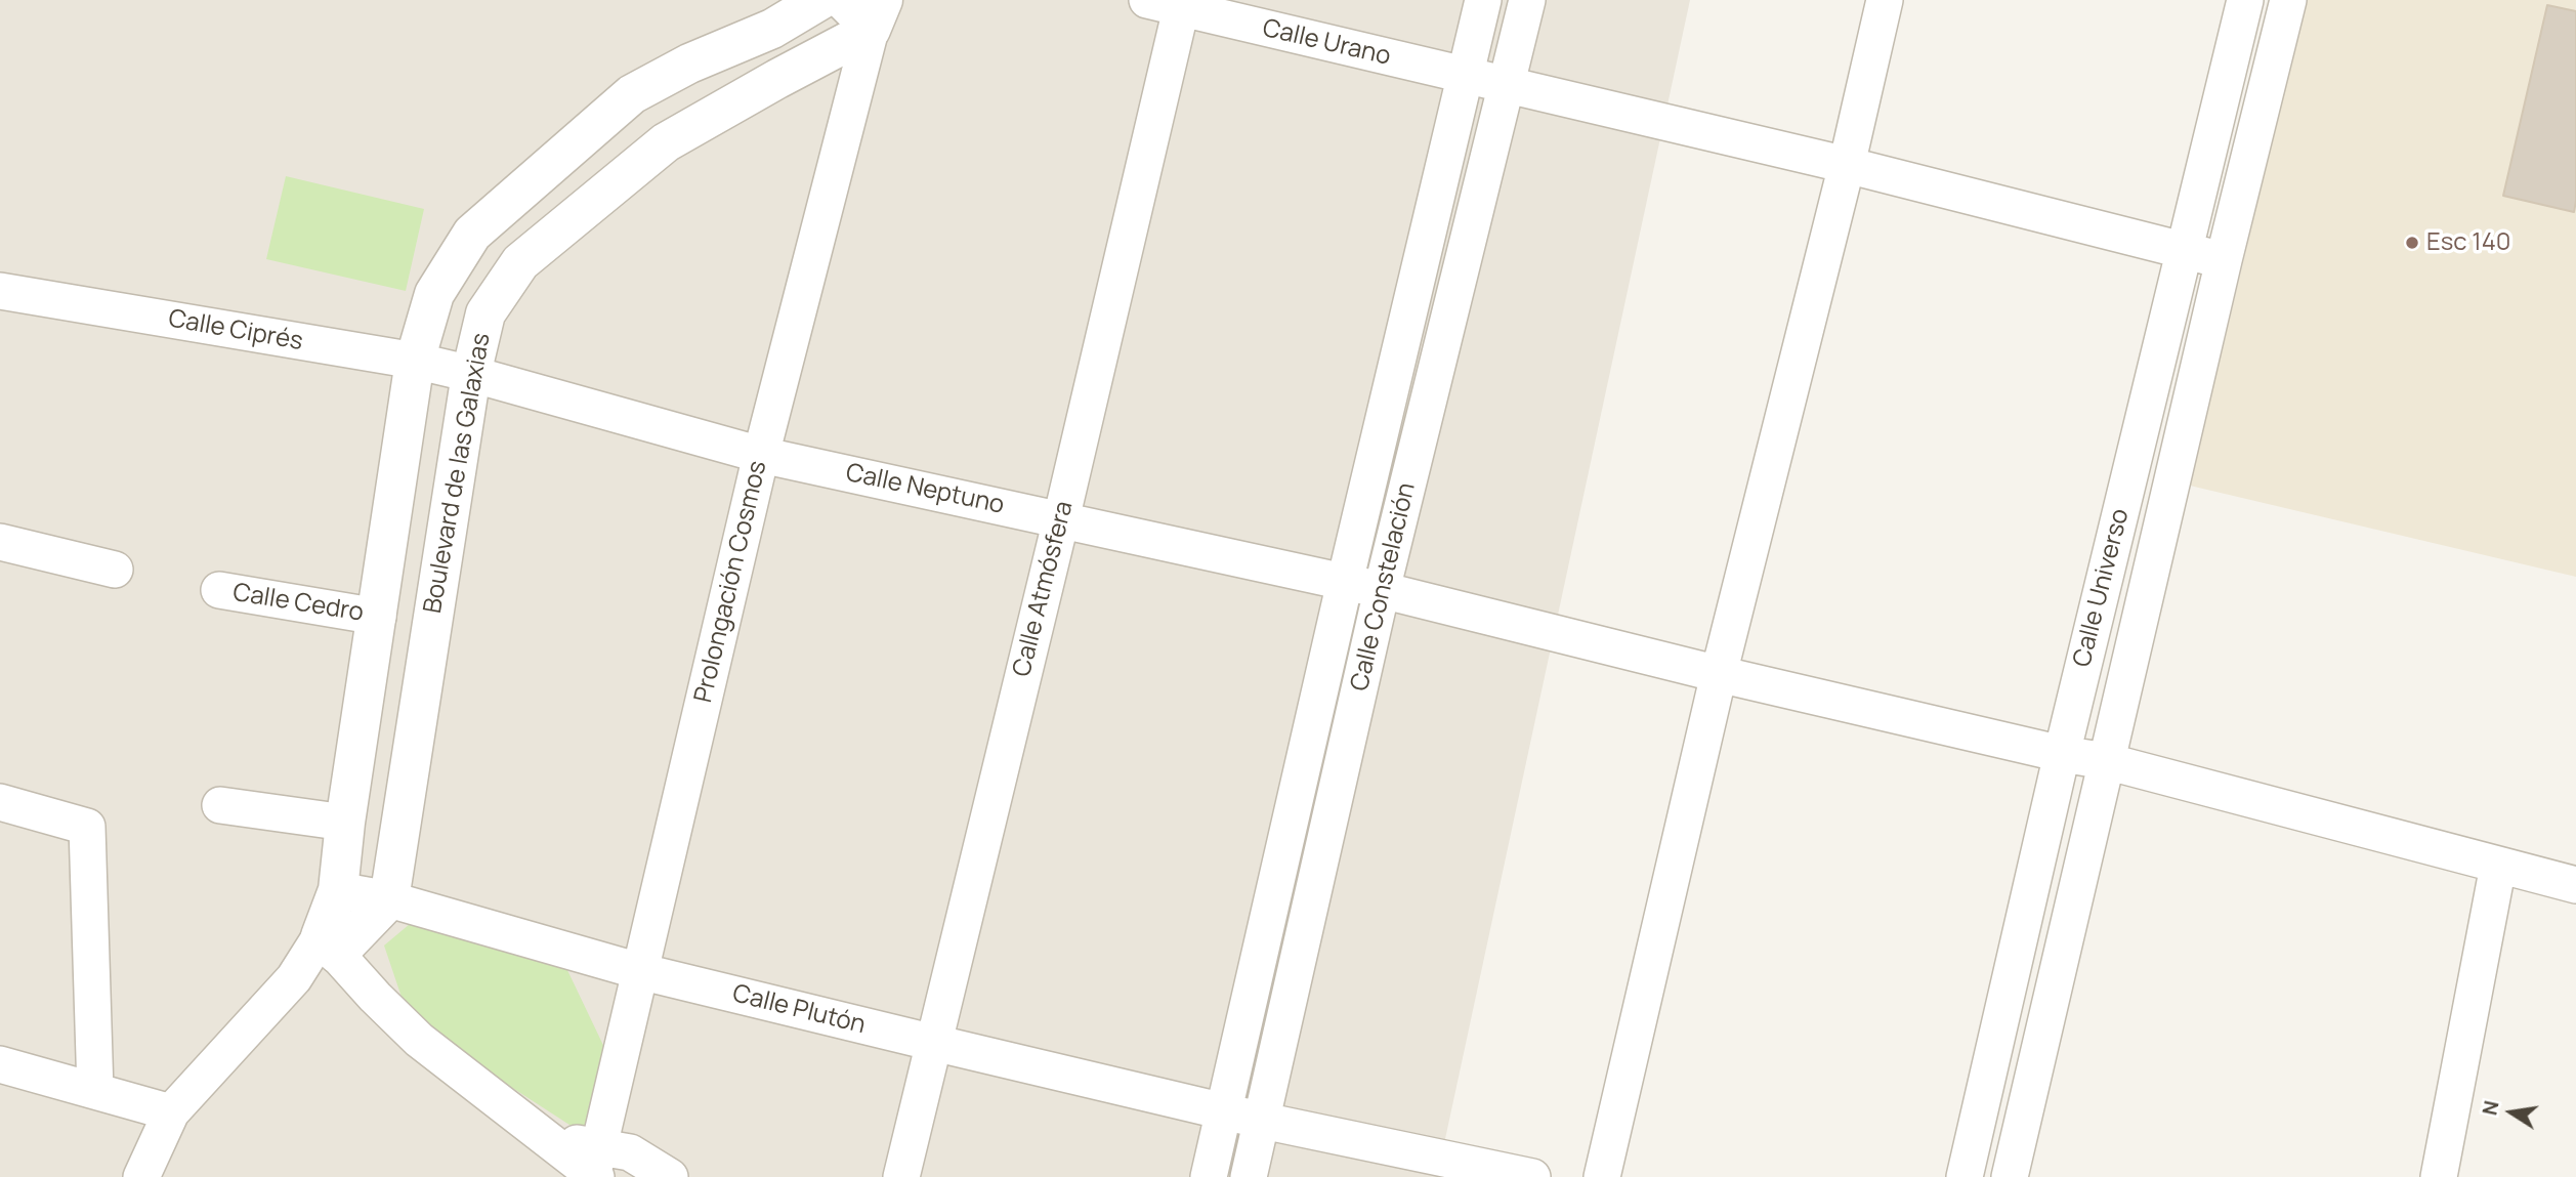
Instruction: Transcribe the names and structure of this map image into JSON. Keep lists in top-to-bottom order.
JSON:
{
  "streets": {
    "street": [
      "Calle Urano",
      "Calle Ciprés",
      "Boulevard de las Galaxias",
      "Calle Neptuno",
      "Prolongación Cosmos",
      "Calle Constelación",
      "Calle Universo",
      "Calle Atmósfera",
      "Calle Cedro",
      "Calle Plutón"
    ]
  },
  "crossings": [
    ["Calle Urano", "Calle Constelación"],
    ["Calle Urano", "Calle Universo"],
    ["Calle Urano", "Calle Atmósfera"],
    ["Calle Ciprés", "Boulevard de las Galaxias"],
    ["Calle Ciprés", "Calle Neptuno"],
    ["Boulevard de las Galaxias", "Calle Neptuno"],
    ["Boulevard de las Galaxias", "Prolongación Cosmos"],
    ["Boulevard de las Galaxias", "Calle Plutón"],
    ["Calle Neptuno", "Prolongación Cosmos"],
    ["Calle Neptuno", "Calle Constelación"],
    ["Calle Neptuno", "Calle Universo"],
    ["Calle Neptuno", "Calle Atmósfera"],
    ["Prolongación Cosmos", "Calle Plutón"],
    ["Calle Constelación", "Calle Plutón"],
    ["Calle Atmósfera", "Calle Plutón"]
  ],
  "places": ["Esc 140"],
  "north": "left"
}
